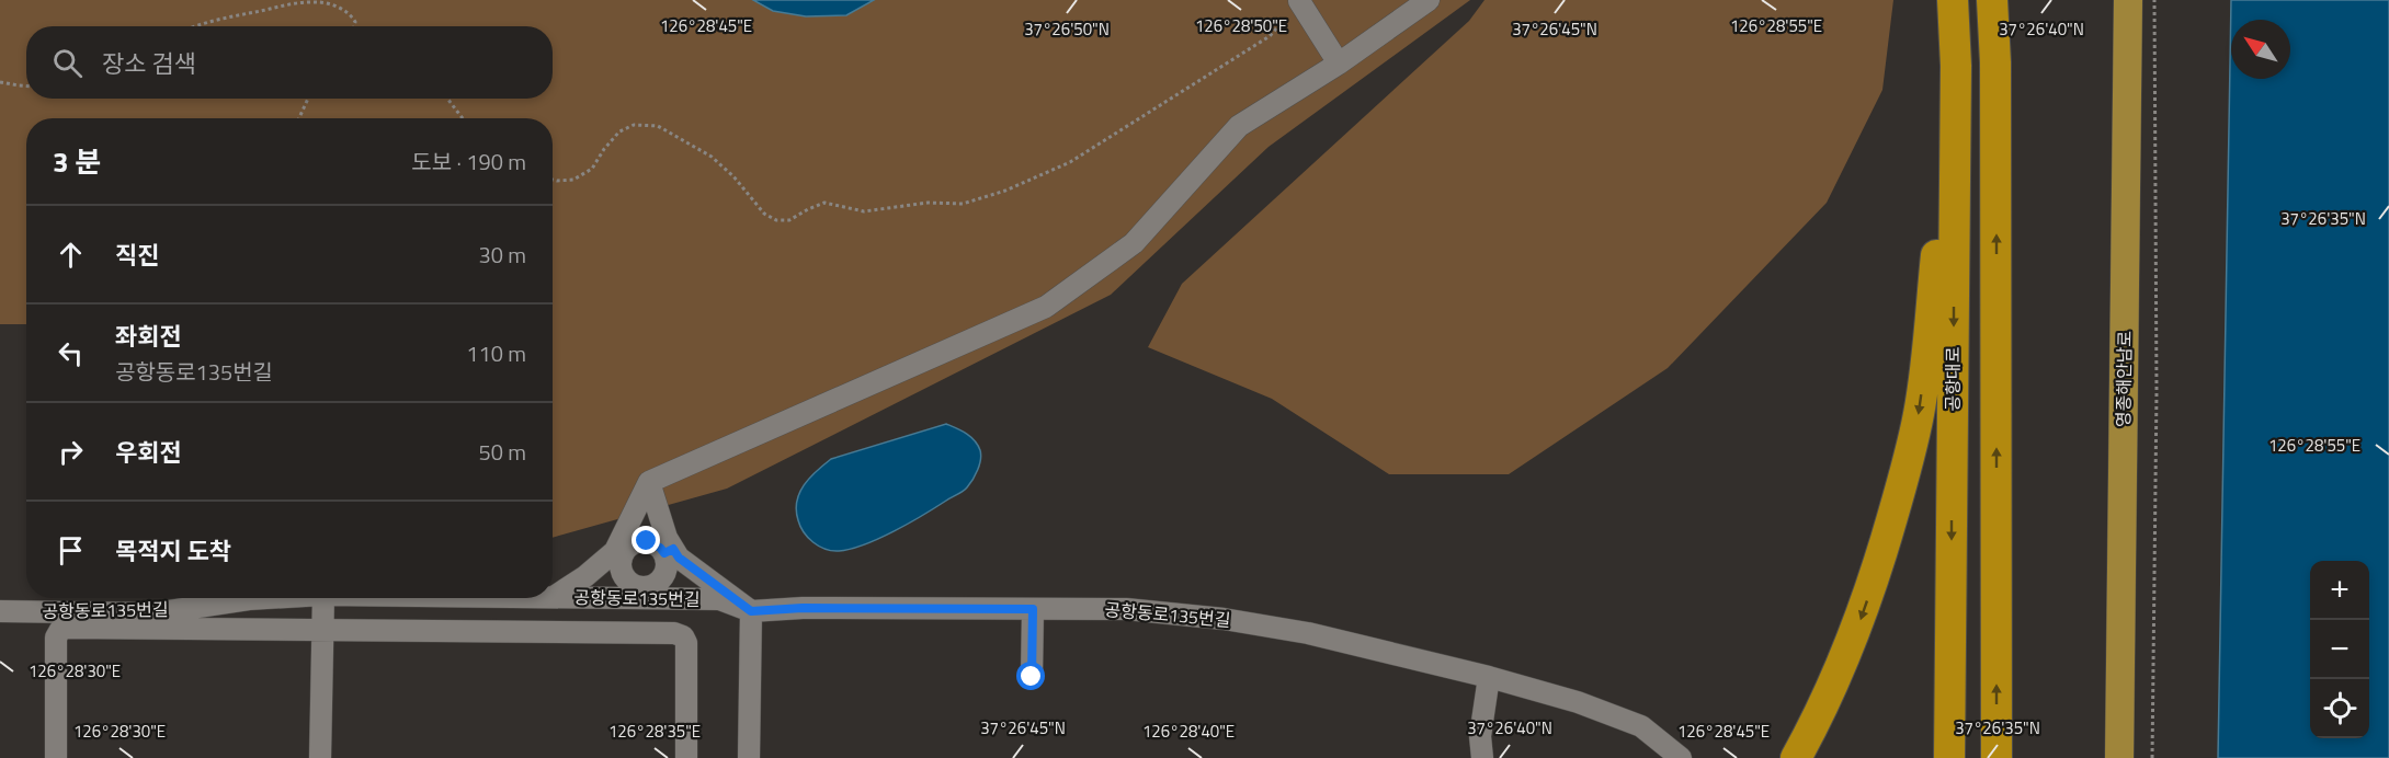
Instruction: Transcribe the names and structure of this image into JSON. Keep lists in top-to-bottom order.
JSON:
{
  "streets": {
    "highway": ["공항대로"],
    "main road": ["영종해안남로"],
    "street": ["공항동로135번길"]
  },
  "north": "top left",
  "page": {
    "search": "장소 검색",
    "heading": ["3 분", "도보 · 190 m"],
    "list": [
      ["직진", "30 m"],
      ["좌회전", "공항동로135번길", "110 m"],
      ["우회전", "50 m"],
      "목적지 도착"
    ],
    "map_buttons": ["+", "−"]
  },
  "coordinates": [
    "126°28'45\"E",
    "126°28'50\"E",
    "126°28'55\"E",
    "37°26'50\"N",
    "37°26'45\"N",
    "37°26'40\"N",
    "37°26'35\"N",
    "126°28'30\"E",
    "126°28'35\"E",
    "126°28'40\"E"
  ]
}
